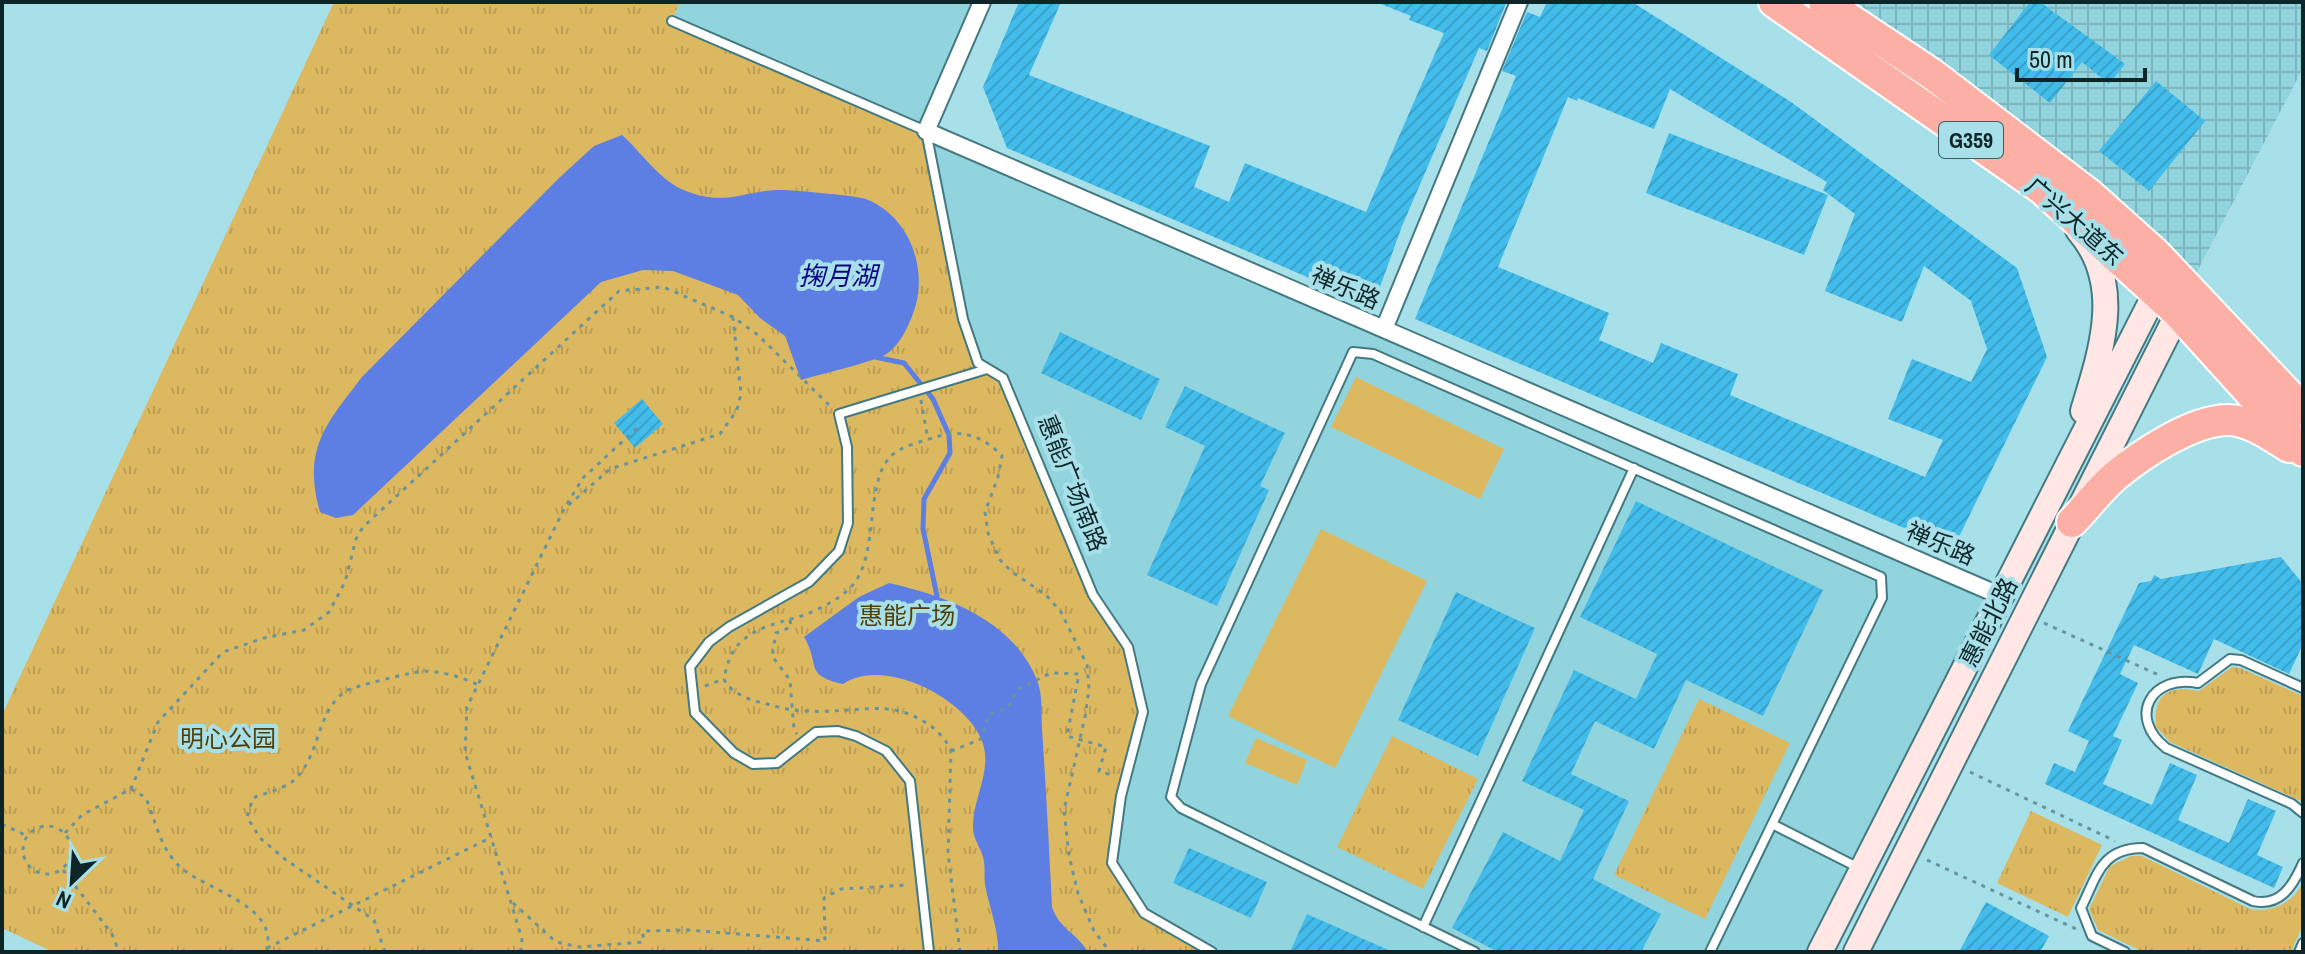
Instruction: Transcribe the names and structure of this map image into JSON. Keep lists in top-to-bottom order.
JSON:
{
  "streets": {
    "highway": ["G359", "广兴大道东"],
    "street": ["禅乐路", "惠能北路"],
    "lane": ["惠能广场南路"]
  },
  "crossings": [
    ["广兴大道东", "惠能北路"],
    ["禅乐路", "惠能广场南路"],
    ["禅乐路", "惠能北路"]
  ],
  "water": ["掬月湖"],
  "parks": ["惠能广场", "明心公园"],
  "scale_bar": "50 m",
  "north": "bottom left"
}
